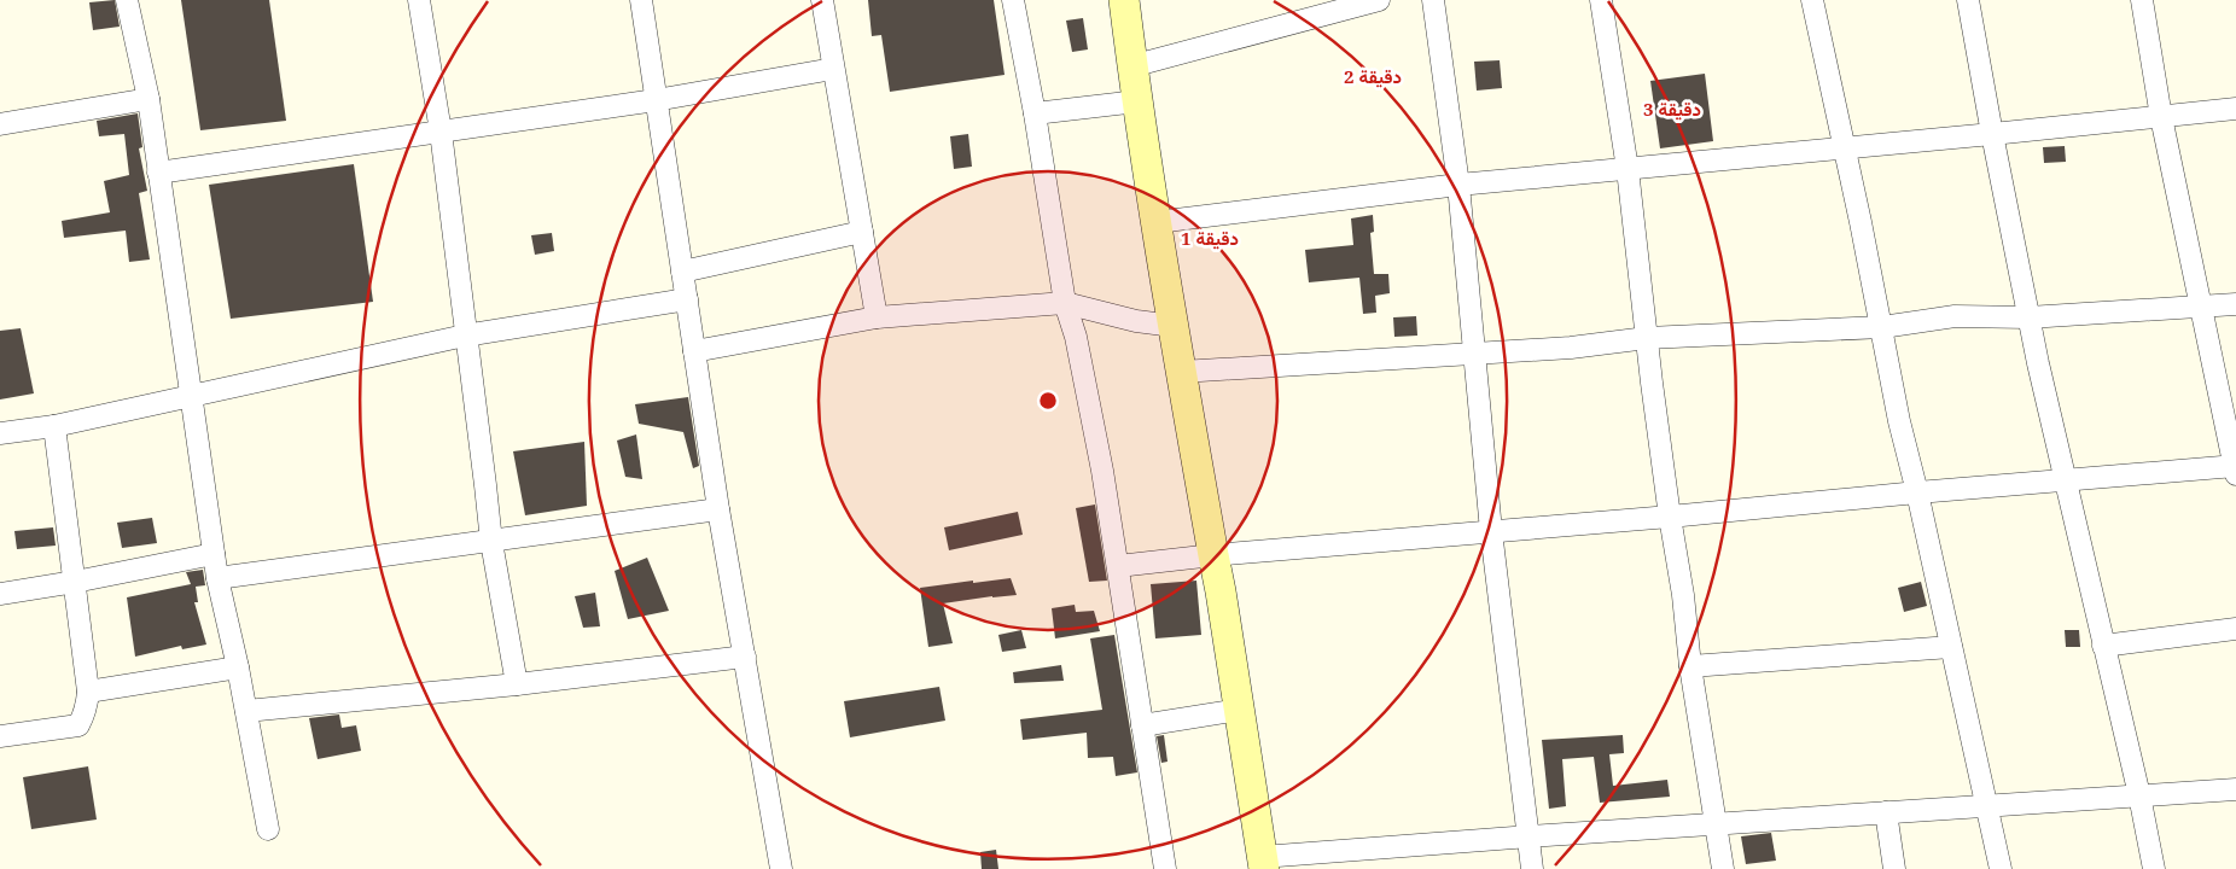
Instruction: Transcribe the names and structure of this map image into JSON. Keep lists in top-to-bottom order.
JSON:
{
  "rings": ["2 دقيقة", "3 دقيقة", "1 دقيقة"]
}
